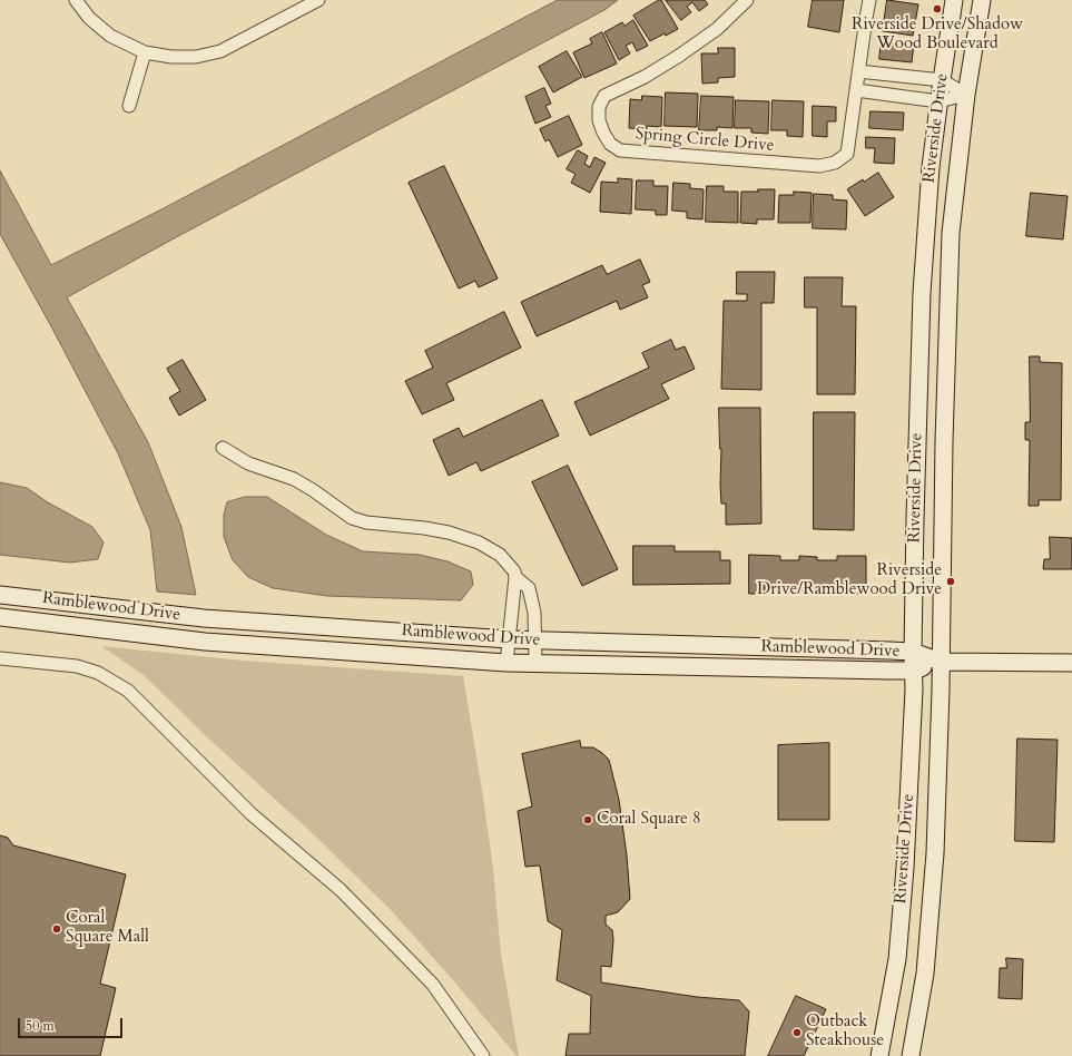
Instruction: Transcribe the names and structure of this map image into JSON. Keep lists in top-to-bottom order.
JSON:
{
  "streets": {
    "street": ["Riverside Drive", "Spring Circle Drive", "Ramblewood Drive"]
  },
  "crossings": [
    ["Riverside Drive", "Ramblewood Drive"]
  ],
  "places": [
    "Riverside Drive/Shadow Wood Boulevard",
    "Riverside Drive/Ramblewood Drive",
    "Coral Square 8",
    "Coral Square Mall",
    "Outback Steakhouse"
  ],
  "scale_bar": "50 m"
}
